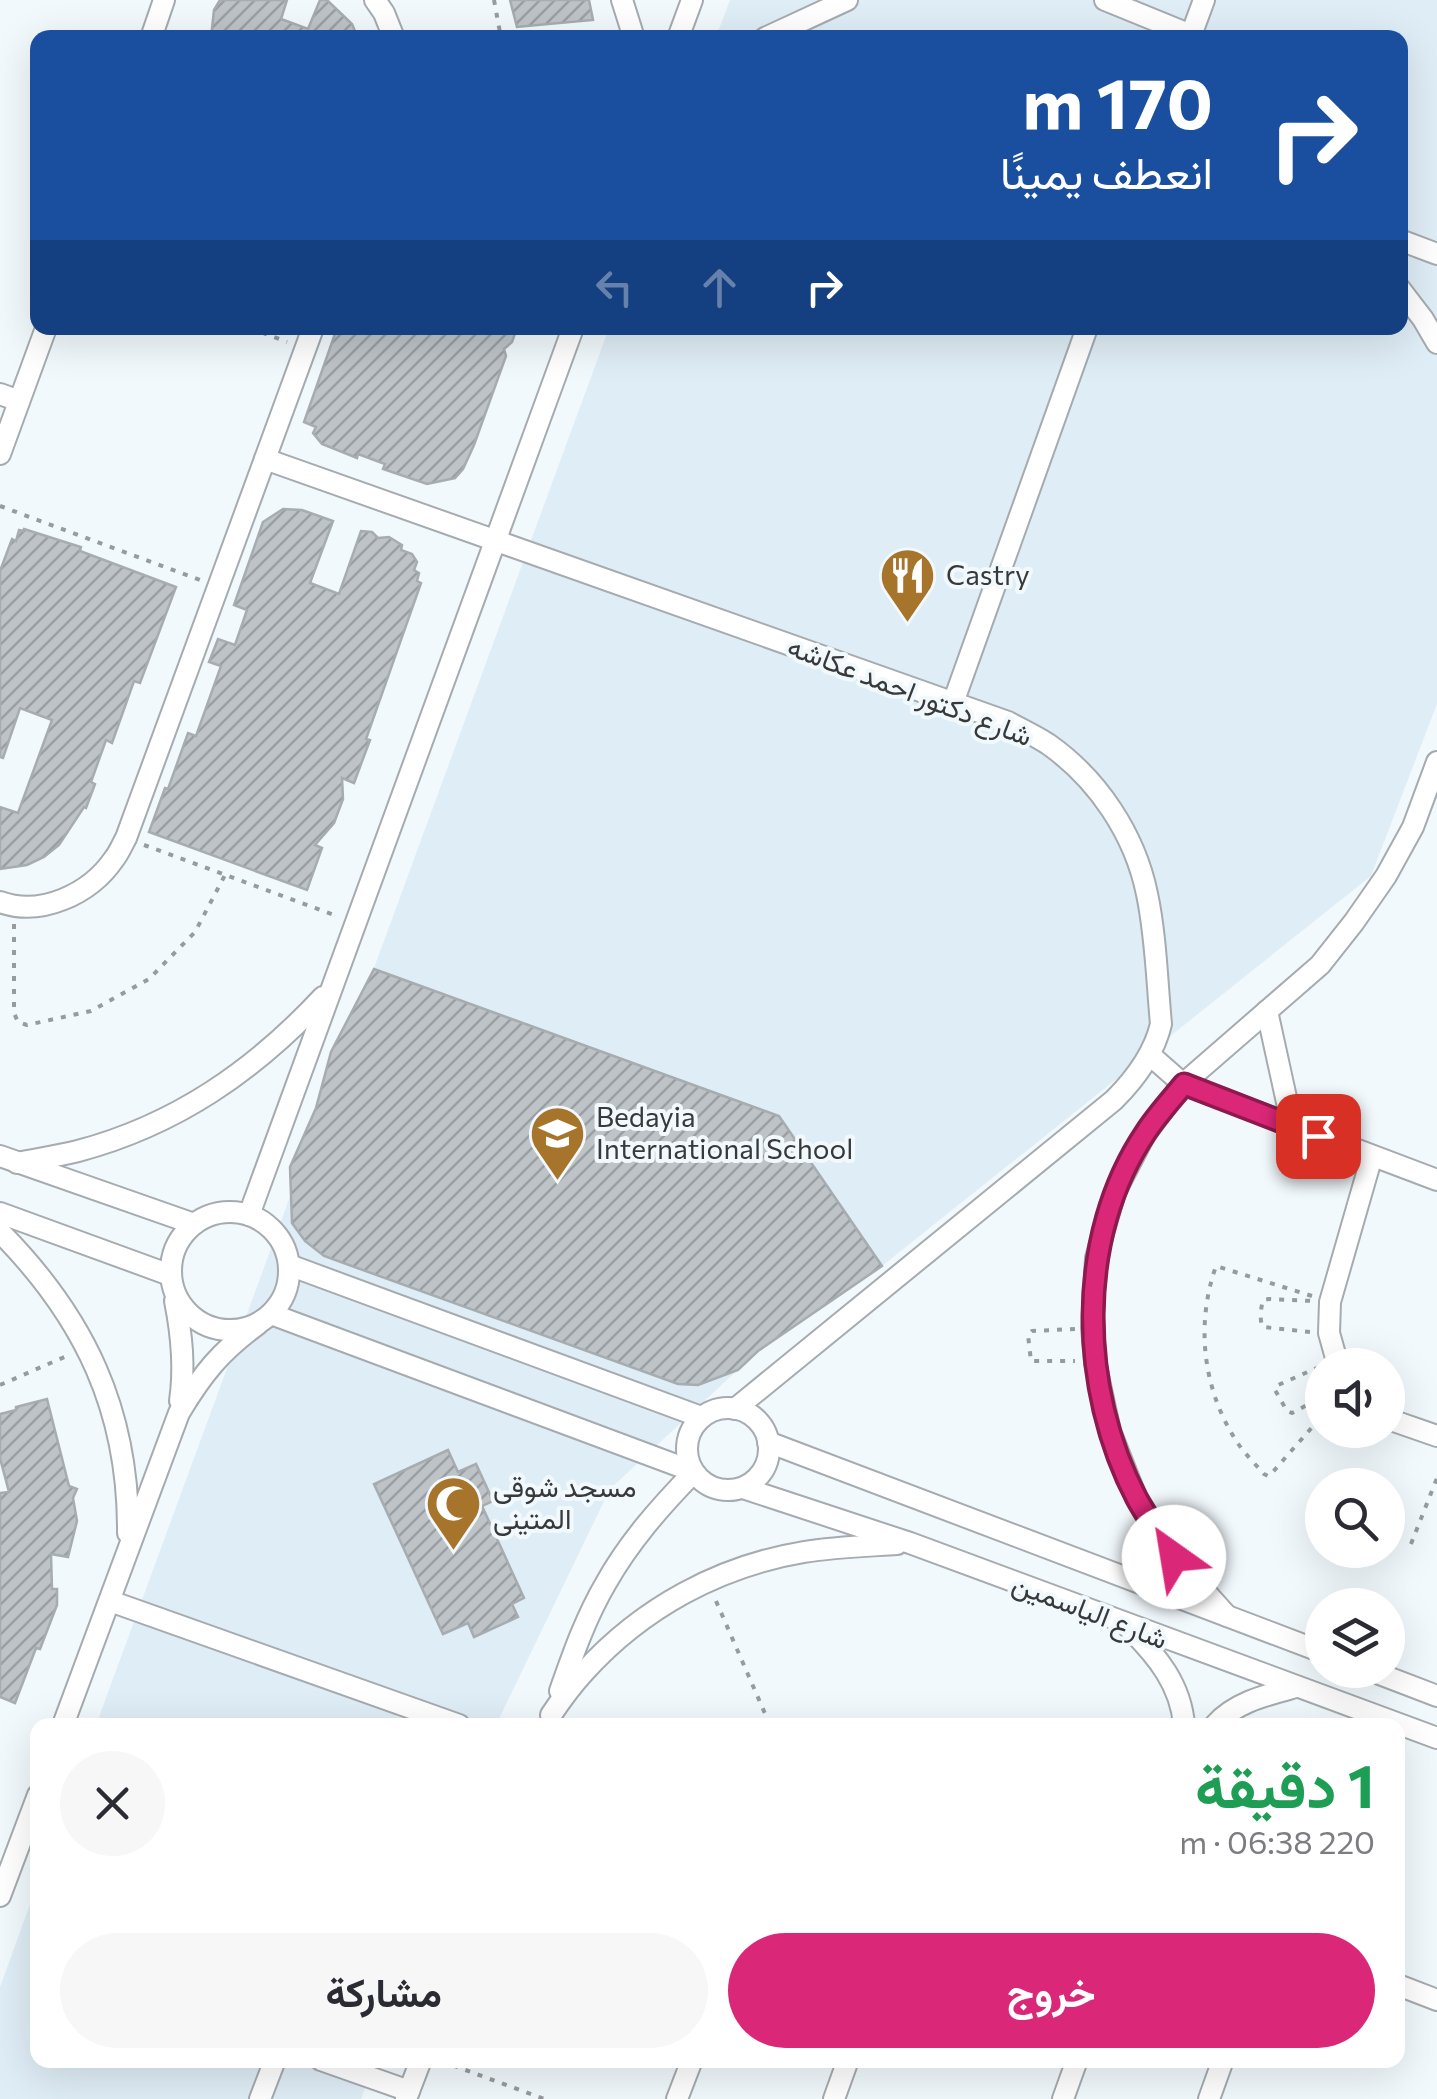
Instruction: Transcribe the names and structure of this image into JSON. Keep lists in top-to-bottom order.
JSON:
{
  "streets": {
    "street": ["شارع دكتور احمد عكاشه", "شارع الياسمين"]
  },
  "crossings": [
    ["شارع دكتور احمد عكاشه", "شارع الياسمين"]
  ],
  "places": {
    "restaurant": ["Castry"],
    "school or university": ["Bedayia International School"],
    "mosque": ["مسجد شوقى المتينى"]
  },
  "page": {
    "turn": ["170 m", "انعطف يمينًا"],
    "heading": ["1 دقيقة", "220 m · 06:38"],
    "buttons": ["خروج", "مشاركة"]
  }
}
